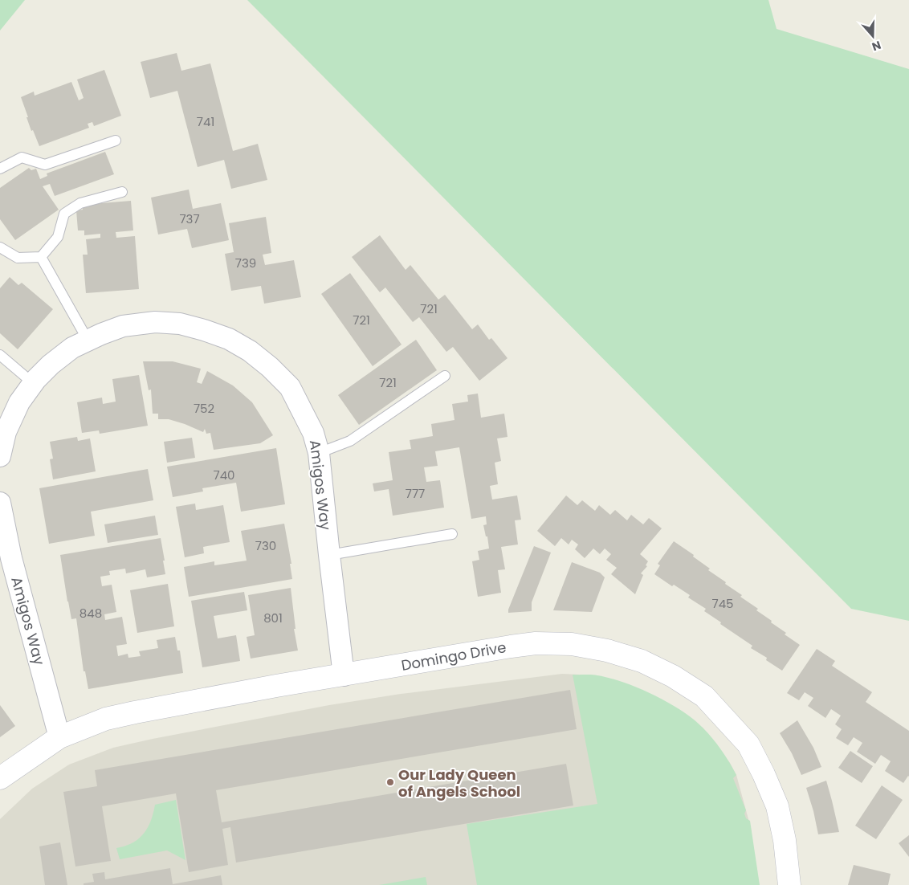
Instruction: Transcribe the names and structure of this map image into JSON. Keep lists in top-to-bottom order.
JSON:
{
  "streets": {
    "street": ["Amigos Way", "Domingo Drive"]
  },
  "crossings": [
    ["Amigos Way", "Domingo Drive"]
  ],
  "places": ["Our Lady Queen of Angels School"],
  "house_numbers": [
    "741",
    "737",
    "739",
    "721",
    "721",
    "721",
    "752",
    "740",
    "777",
    "730",
    "745",
    "848",
    "801"
  ],
  "north": "bottom"
}
